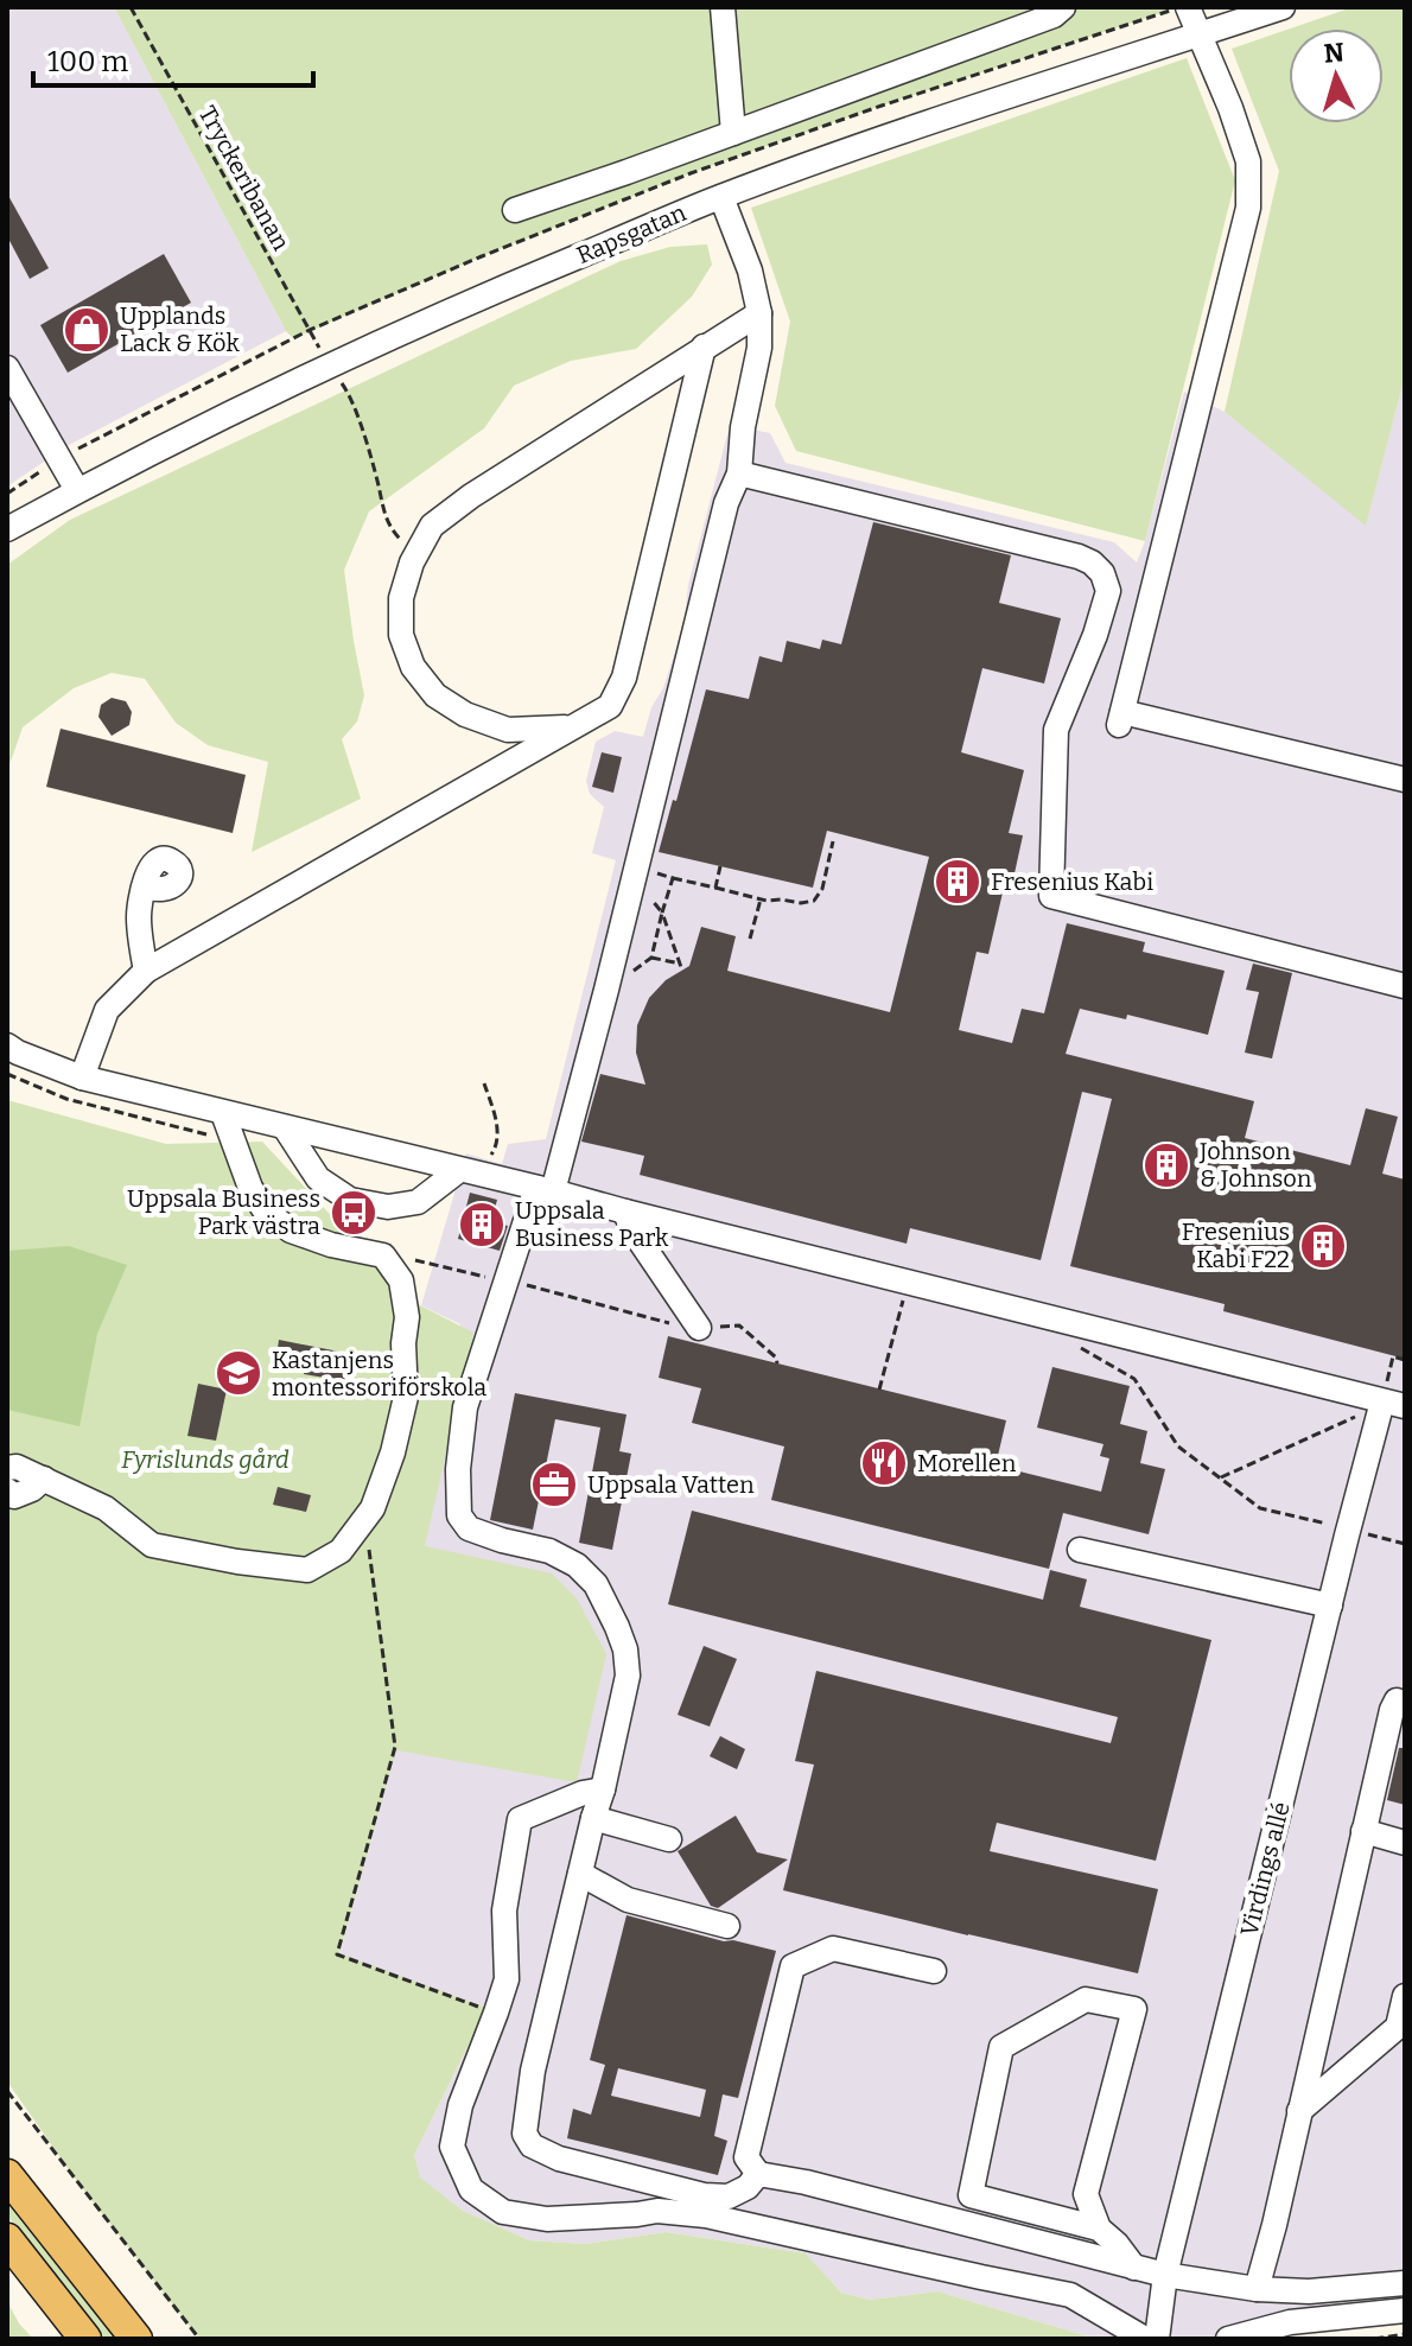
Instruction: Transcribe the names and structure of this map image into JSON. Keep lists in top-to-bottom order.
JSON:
{
  "streets": {
    "street": ["Rapsgatan", "Virdings allé"],
    "path": ["Tryckeribanan"]
  },
  "crossings": [
    ["Tryckeribanan", "Rapsgatan"]
  ],
  "parks": ["Fyrislunds gård"],
  "places": {
    "shop": ["Upplands Lack & Kök"],
    "building": [
      "Fresenius Kabi",
      "Johnson & Johnson",
      "Uppsala Business Park",
      "Fresenius Kabi F22"
    ],
    "bus stop": ["Uppsala Business Park västra"],
    "school or university": ["Kastanjens montessoriförskola"],
    "restaurant": ["Morellen"],
    "office": ["Uppsala Vatten"]
  },
  "scale_bar": "100 m",
  "north": "top"
}
